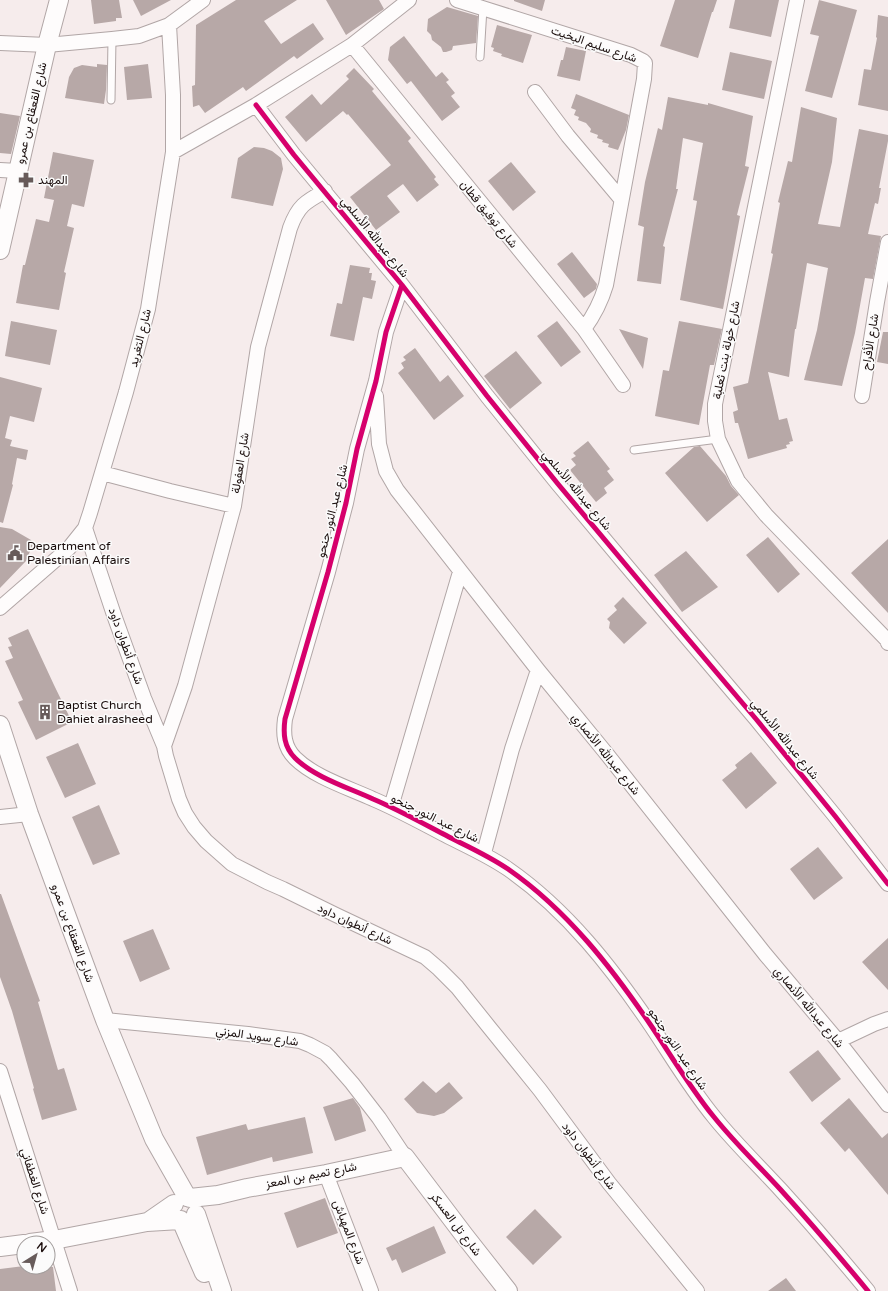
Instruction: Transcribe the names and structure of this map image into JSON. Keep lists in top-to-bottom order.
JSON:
{
  "streets": {
    "street": [
      "شارع سليم البخيت",
      "شارع القعقاع بن عمرو",
      "شارع توفيق قطان",
      "شارع عبدالله الأسلمي",
      "شارع التغريد",
      "شارع الأفراح",
      "شارع خولة بنت ثعلبة",
      "شارع العفولة",
      "شارع عبد النور جنحو",
      "شارع أنطوان داود",
      "شارع عبدالله الأنصاري",
      "شارع سويد المزني",
      "شارع تميم بن المعز",
      "شارع الغطفاني",
      "شارع تل العسكر",
      "شارع المهباش"
    ]
  },
  "crossings": [
    ["شارع سليم البخيت", "شارع توفيق قطان"],
    ["شارع القعقاع بن عمرو", "شارع سويد المزني"],
    ["شارع القعقاع بن عمرو", "شارع تميم بن المعز"],
    ["شارع عبدالله الأسلمي", "شارع العفولة"],
    ["شارع عبدالله الأسلمي", "شارع عبد النور جنحو"],
    ["شارع التغريد", "شارع أنطوان داود"],
    ["شارع العفولة", "شارع أنطوان داود"],
    ["شارع عبد النور جنحو", "شارع عبدالله الأنصاري"],
    ["شارع سويد المزني", "شارع تميم بن المعز"],
    ["شارع سويد المزني", "شارع تل العسكر"],
    ["شارع تميم بن المعز", "شارع تل العسكر"],
    ["شارع تميم بن المعز", "شارع المهباش"]
  ],
  "places": {
    "pharmacy": ["المهند"],
    "public building": ["Department of Palestinian Affairs"],
    "building": ["Baptist Church Dahiet alrasheed"]
  },
  "north": "top right"
}
